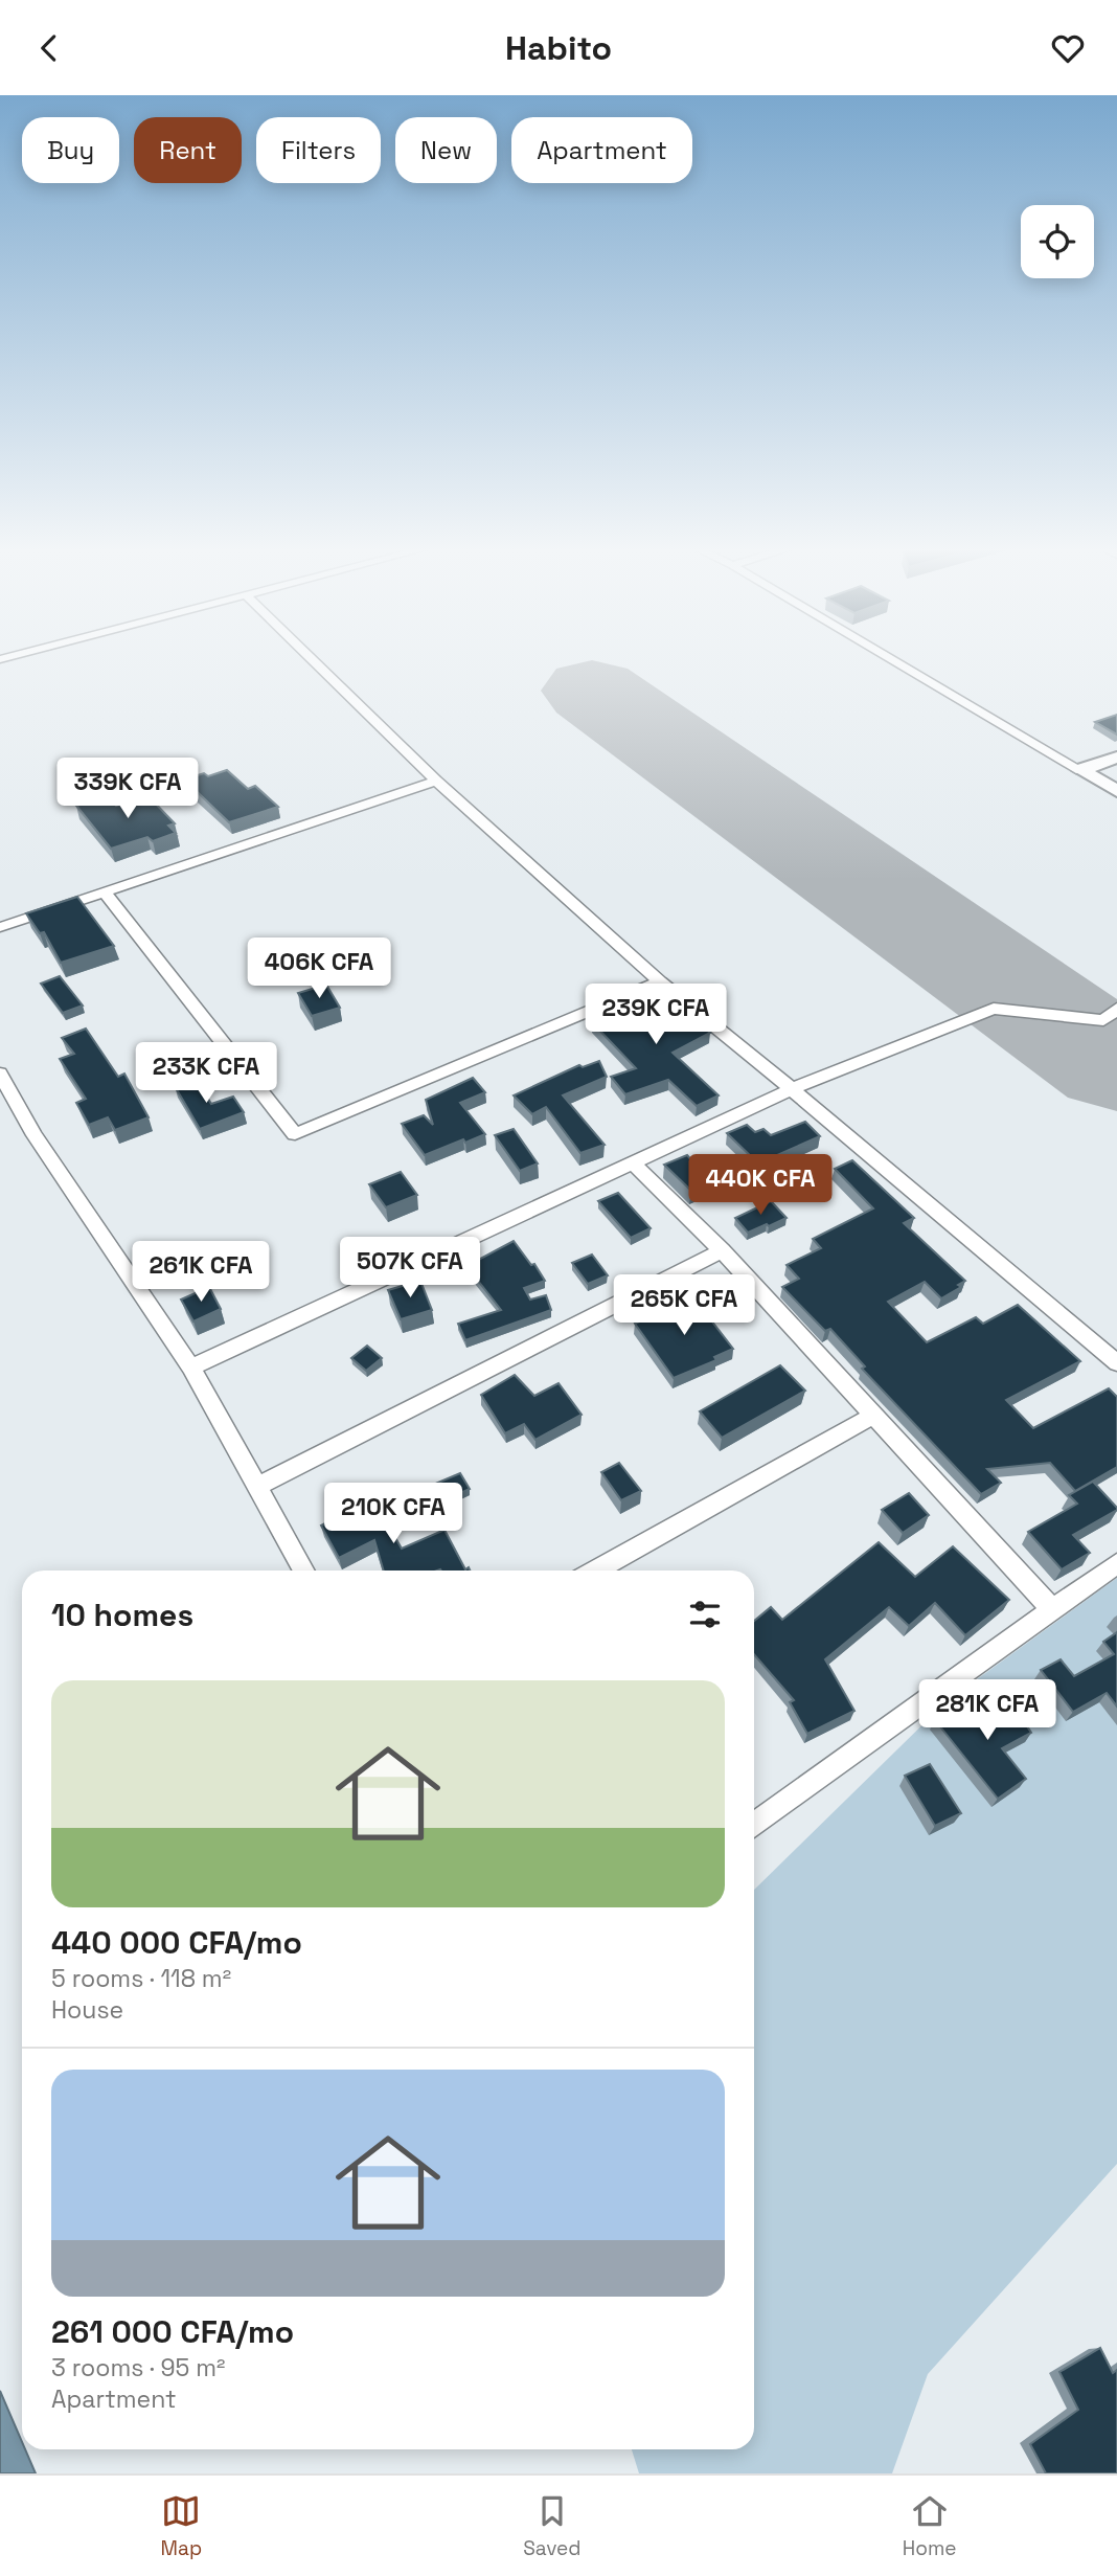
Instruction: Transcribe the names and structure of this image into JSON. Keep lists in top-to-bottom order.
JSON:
{
  "page": {
    "header": "Habito",
    "chip": [
      "Buy",
      "Rent",
      "Filters",
      "New",
      "Apartment"
    ],
    "price": [
      "339K CFA",
      "406K CFA",
      "239K CFA",
      "233K CFA",
      "440K CFA",
      "507K CFA",
      "261K CFA",
      "265K CFA",
      "210K CFA",
      "281K CFA"
    ],
    "heading": "10 homes",
    "list": [
      {
        "name": "440 000 CFA/mo",
        "note": "5 rooms · 118 m² · House"
      },
      {
        "name": "261 000 CFA/mo",
        "note": "3 rooms · 95 m² · Apartment"
      }
    ],
    "tabs": ["Map", "Saved", "Home"]
  }
}
